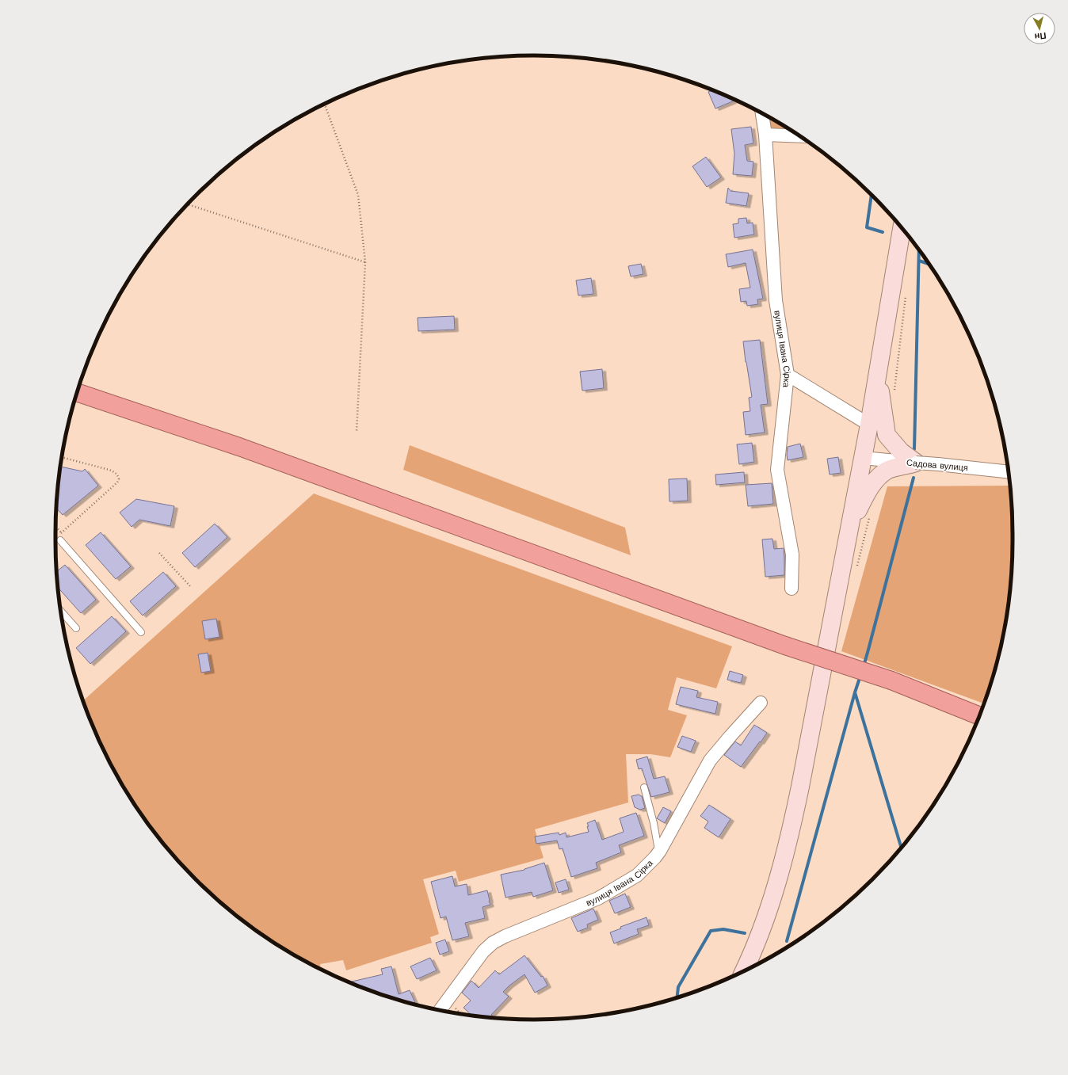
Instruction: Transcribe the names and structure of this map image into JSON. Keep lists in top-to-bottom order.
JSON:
{
  "streets": {
    "street": ["вулиця Івана Сірка", "Садова вулиця"]
  },
  "north": "bottom"
}
